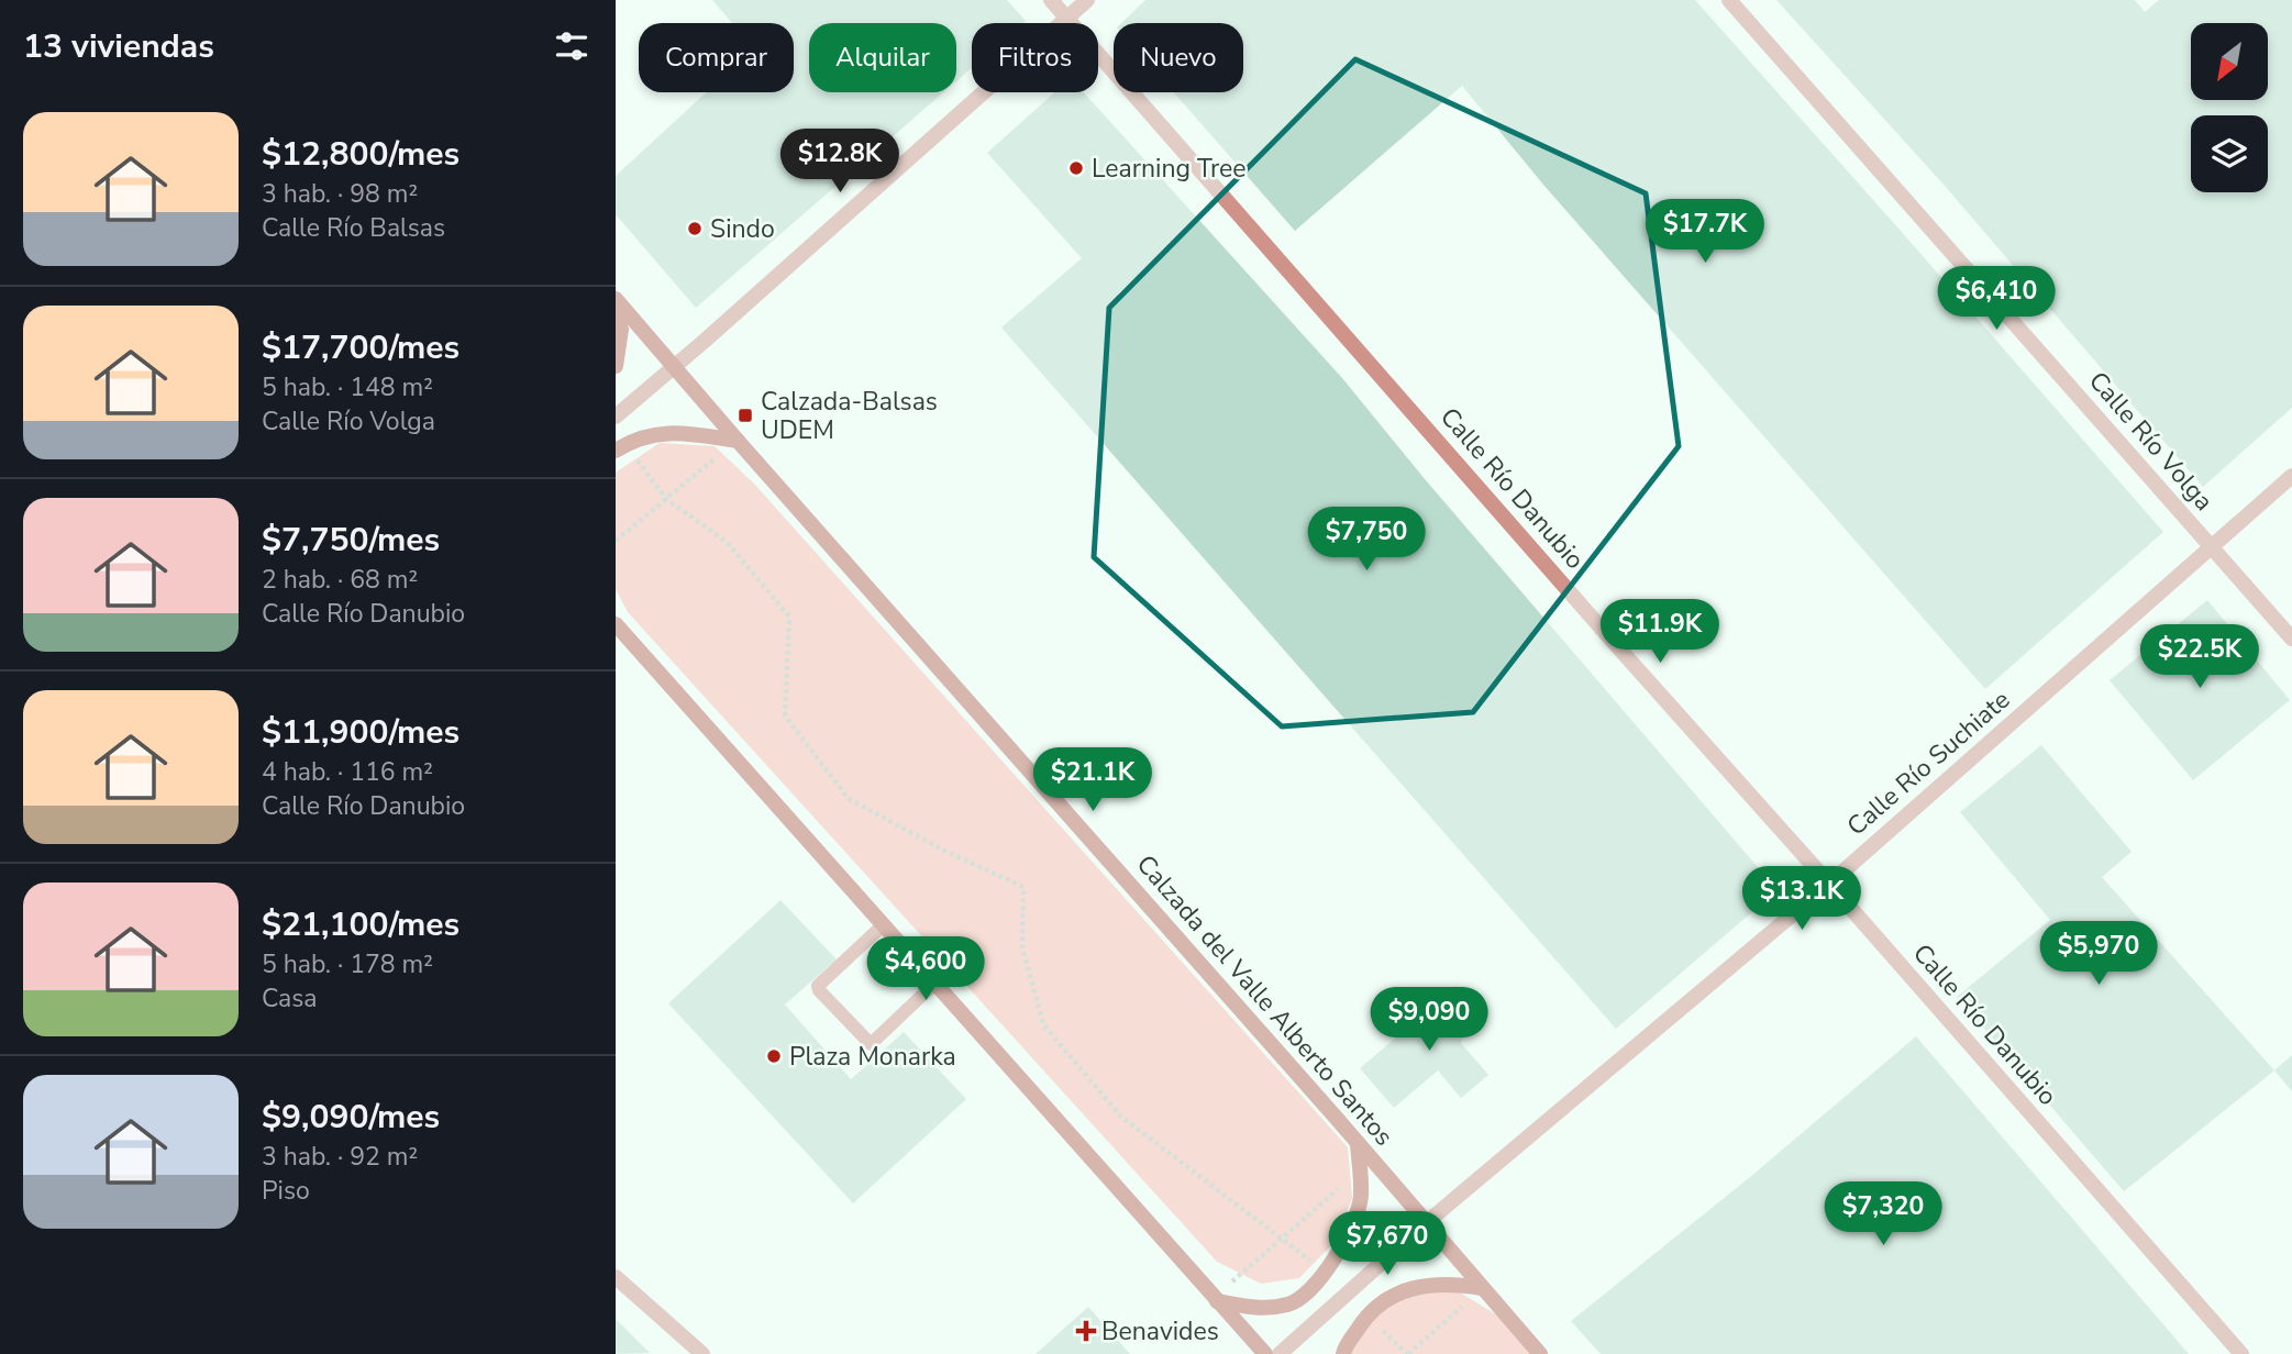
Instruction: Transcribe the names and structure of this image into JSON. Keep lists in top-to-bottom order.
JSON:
{
  "streets": {
    "main road": ["Calzada del Valle Alberto Santos"],
    "street": ["Calle Río Volga", "Calle Río Danubio", "Calle Río Suchiate"]
  },
  "crossings": [
    ["Calle Río Volga", "Calle Río Suchiate"],
    ["Calle Río Danubio", "Calle Río Suchiate"],
    ["Calle Río Suchiate", "Calzada del Valle Alberto Santos"]
  ],
  "places": {
    "other": ["Learning Tree", "Sindo", "Plaza Monarka"],
    "transit": ["Calzada-Balsas UDEM"],
    "health": ["Benavides"]
  },
  "north": "bottom left",
  "page": {
    "heading": "13 viviendas",
    "chip": [
      "Comprar",
      "Alquilar",
      "Filtros",
      "Nuevo"
    ],
    "list": [
      {
        "name": "$12,800/mes",
        "note": "3 hab. · 98 m² · Calle Río Balsas"
      },
      {
        "name": "$17,700/mes",
        "note": "5 hab. · 148 m² · Calle Río Volga"
      },
      {
        "name": "$7,750/mes",
        "note": "2 hab. · 68 m² · Calle Río Danubio"
      },
      {
        "name": "$11,900/mes",
        "note": "4 hab. · 116 m² · Calle Río Danubio"
      },
      {
        "name": "$21,100/mes",
        "note": "5 hab. · 178 m² · Casa"
      },
      {
        "name": "$9,090/mes",
        "note": "3 hab. · 92 m² · Piso"
      }
    ],
    "price": [
      "$12.8K",
      "$17.7K",
      "$6,410",
      "$7,750",
      "$11.9K",
      "$22.5K",
      "$21.1K",
      "$13.1K",
      "$5,970",
      "$4,600",
      "$9,090",
      "$7,320",
      "$7,670"
    ]
  }
}
